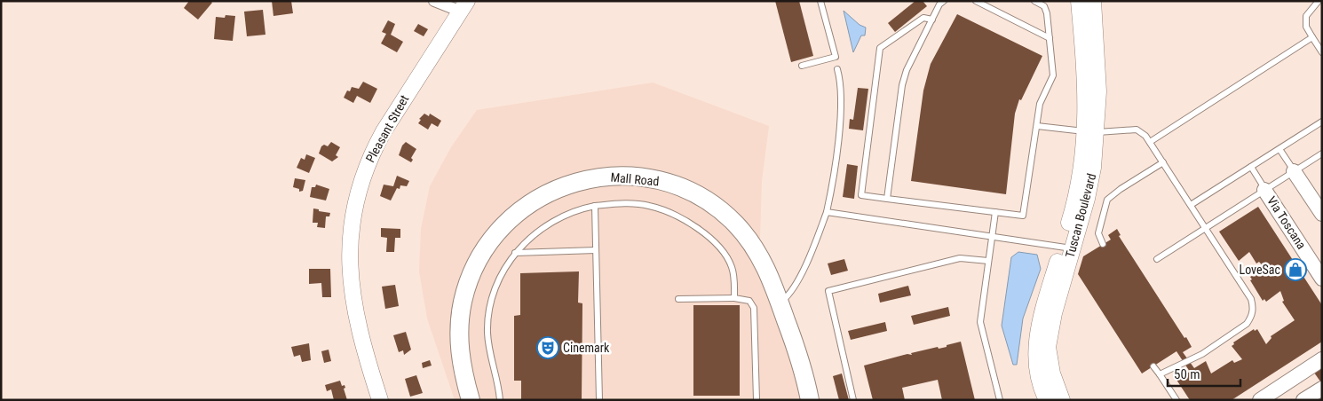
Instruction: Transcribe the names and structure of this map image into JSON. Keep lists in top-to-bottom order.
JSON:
{
  "streets": {
    "main road": ["Pleasant Street", "Mall Road", "Tuscan Boulevard"],
    "street": ["Via Toscana"]
  },
  "places": {
    "shop": ["LoveSac"],
    "theatre": ["Cinemark"]
  },
  "scale_bar": "50 m"
}
